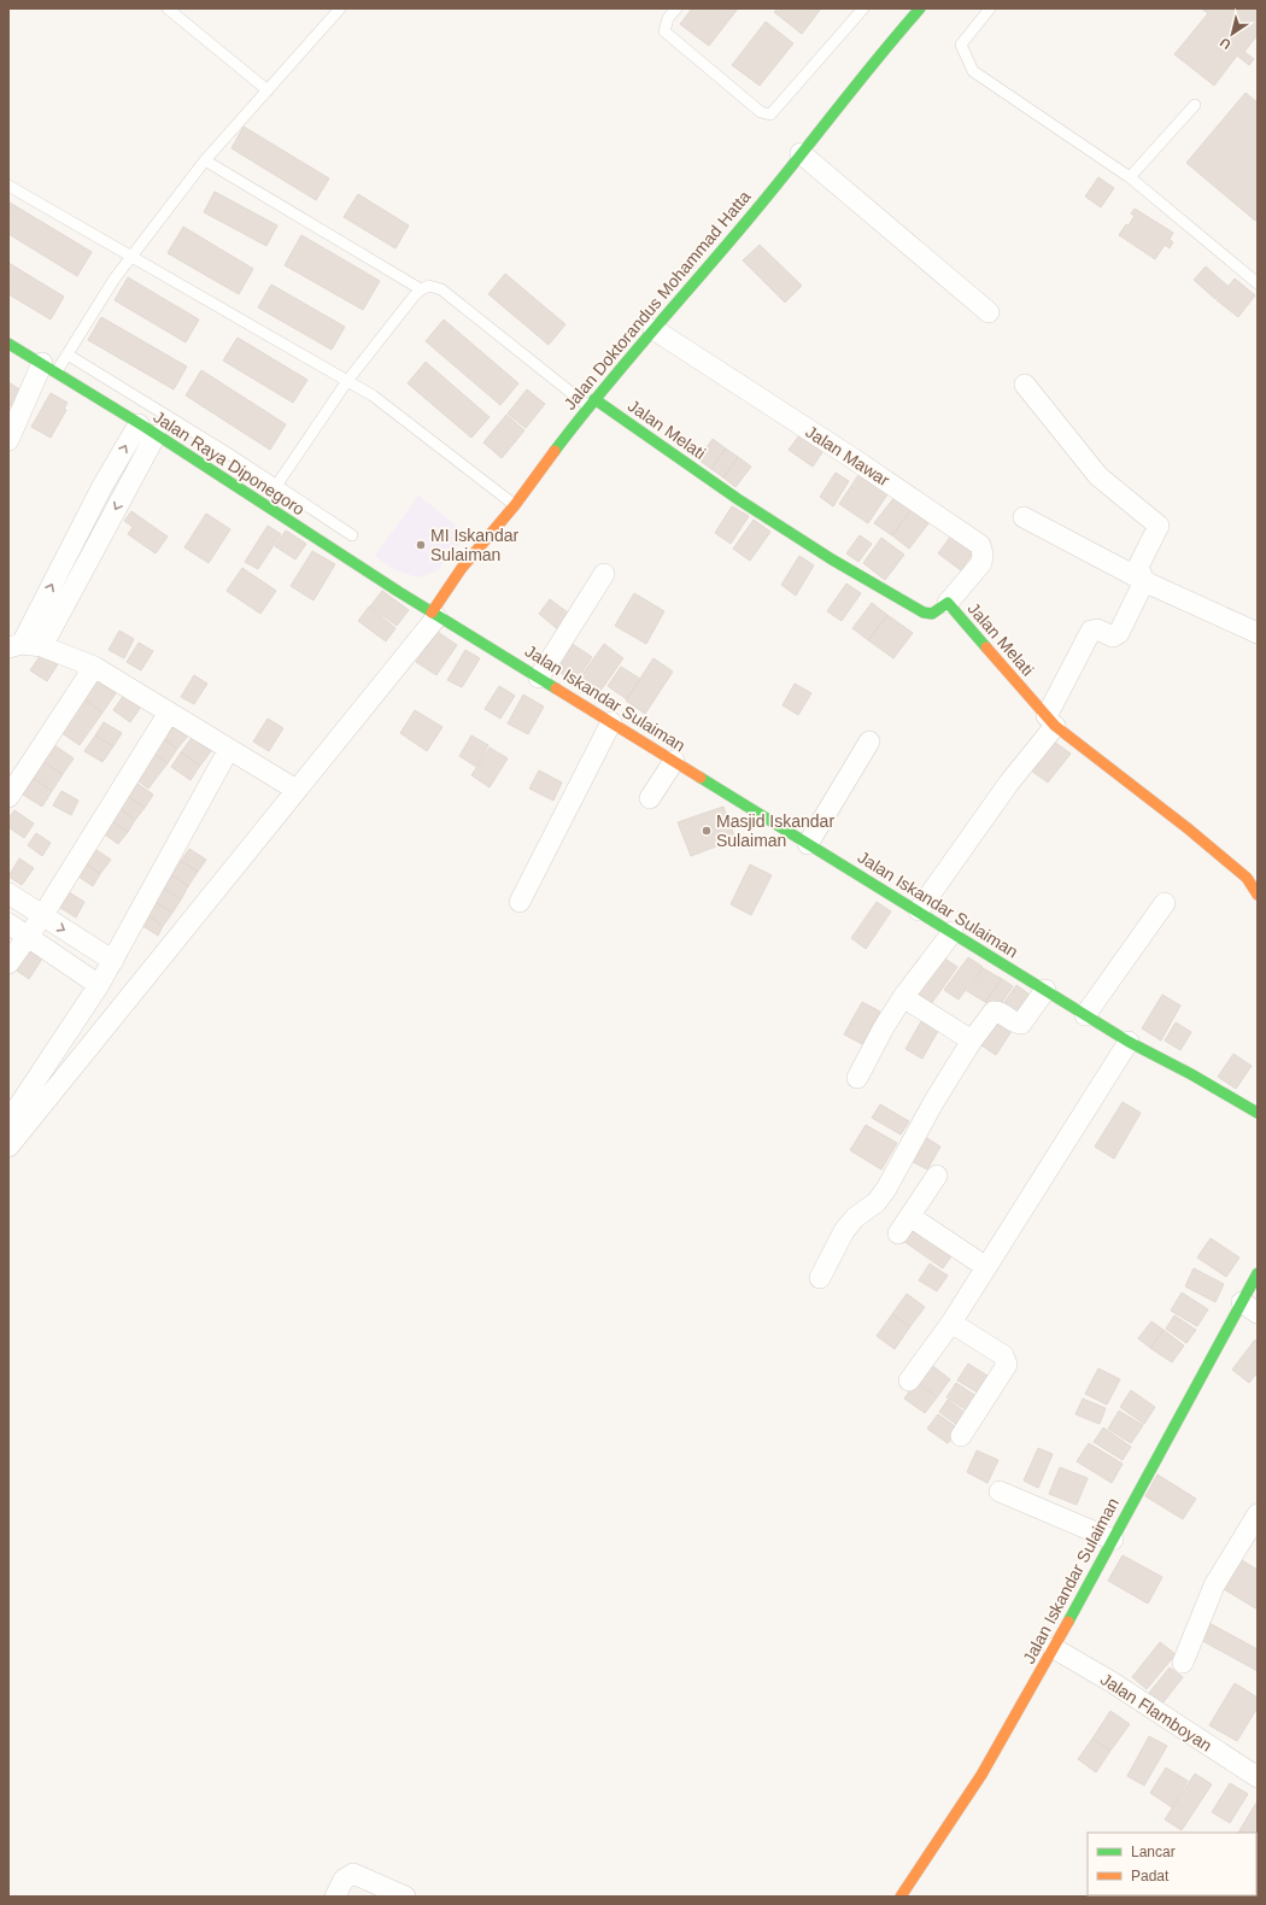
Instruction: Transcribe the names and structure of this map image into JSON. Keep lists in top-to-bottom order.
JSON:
{
  "streets": {
    "street": [
      "Jalan Doktorandus Mohammad Hatta",
      "Jalan Melati",
      "Jalan Mawar",
      "Jalan Raya Diponegoro",
      "Jalan Iskandar Sulaiman",
      "Jalan Flamboyan"
    ]
  },
  "crossings": [
    ["Jalan Doktorandus Mohammad Hatta", "Jalan Melati"],
    ["Jalan Doktorandus Mohammad Hatta", "Jalan Mawar"],
    ["Jalan Doktorandus Mohammad Hatta", "Jalan Raya Diponegoro"],
    ["Jalan Doktorandus Mohammad Hatta", "Jalan Iskandar Sulaiman"],
    ["Jalan Melati", "Jalan Mawar"],
    ["Jalan Raya Diponegoro", "Jalan Iskandar Sulaiman"],
    ["Jalan Iskandar Sulaiman", "Jalan Flamboyan"]
  ],
  "places": ["MI Iskandar Sulaiman", "Masjid Iskandar Sulaiman"],
  "legend": ["Lancar", "Padat"],
  "north": "bottom left"
}
